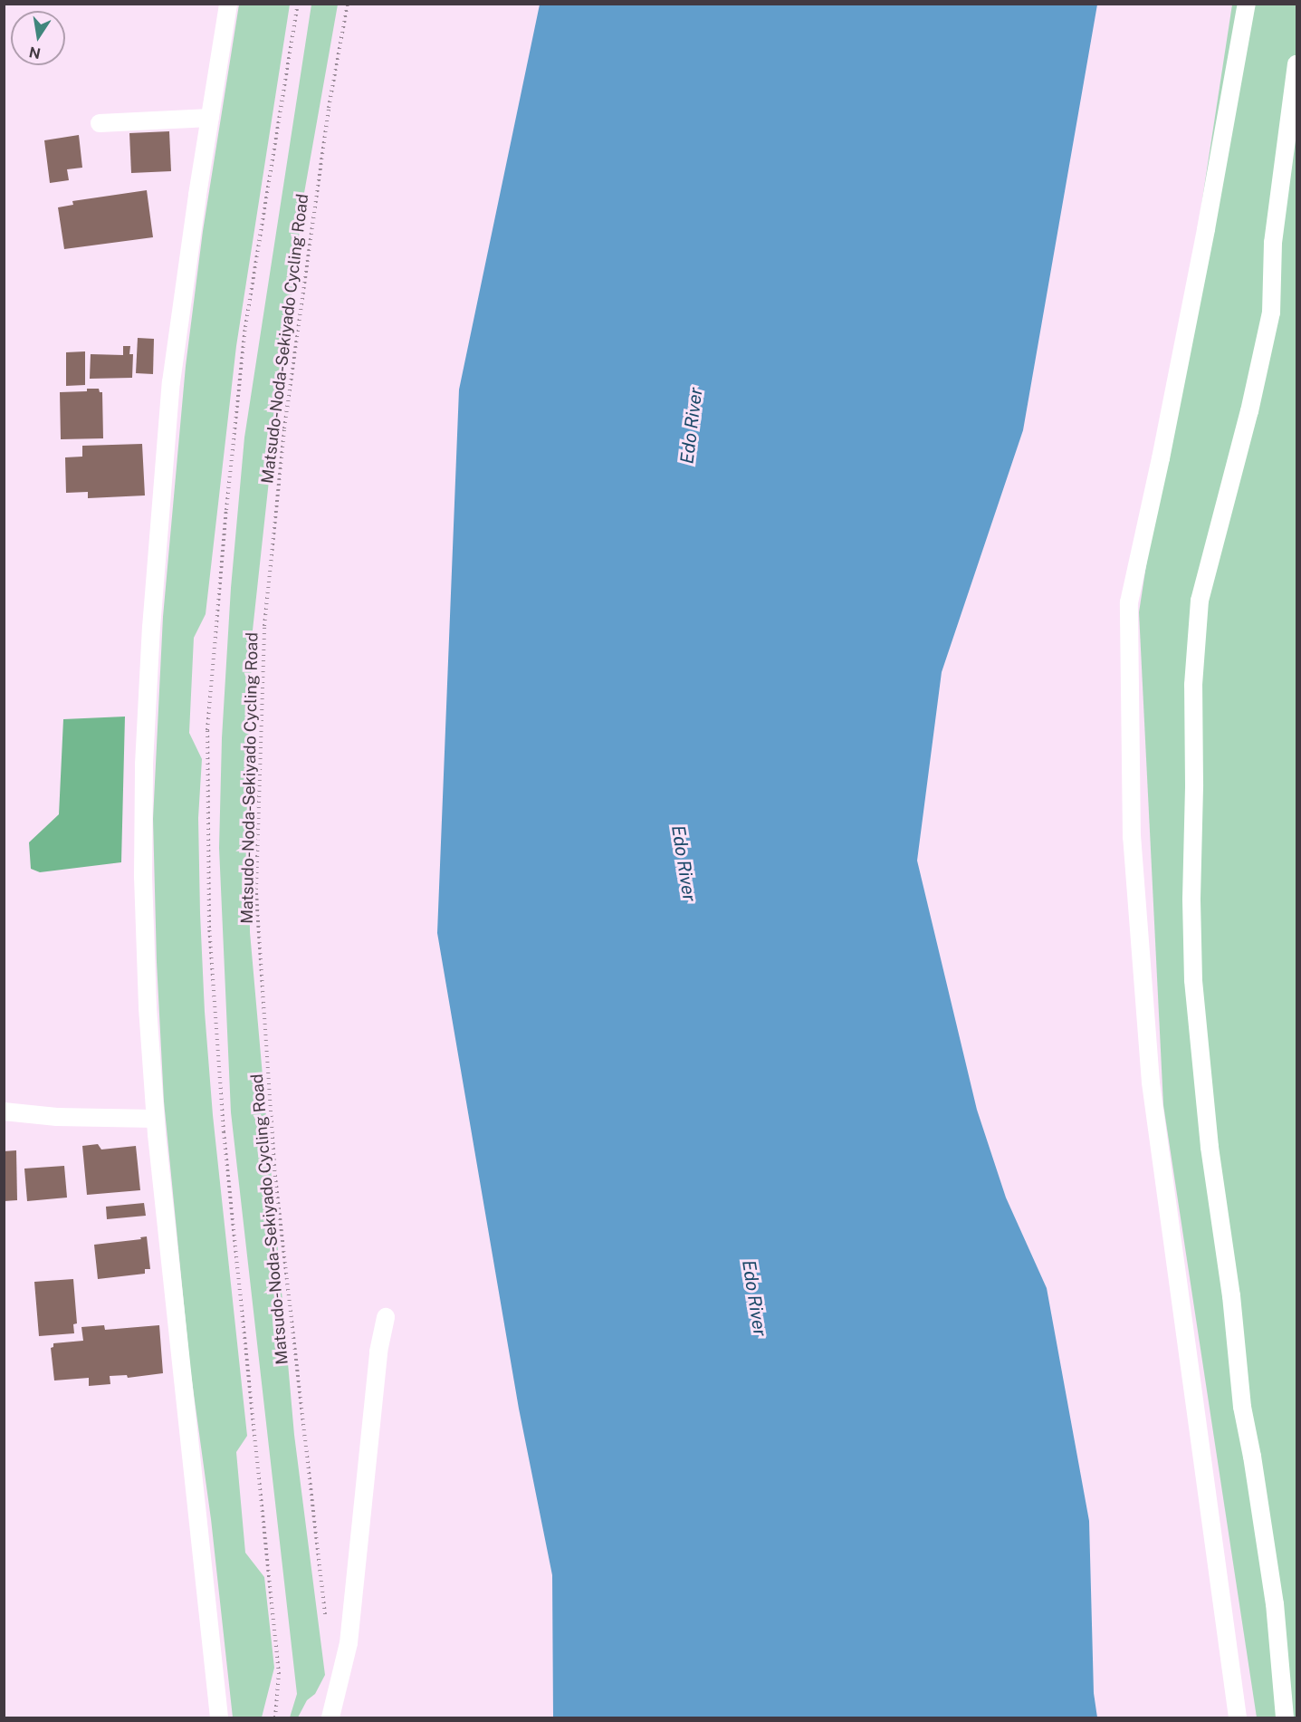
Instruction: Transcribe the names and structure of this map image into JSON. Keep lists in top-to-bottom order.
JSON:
{
  "streets": {
    "path": ["Matsudo-Noda-Sekiyado Cycling Road"]
  },
  "water": ["Edo River"],
  "north": "bottom"
}
